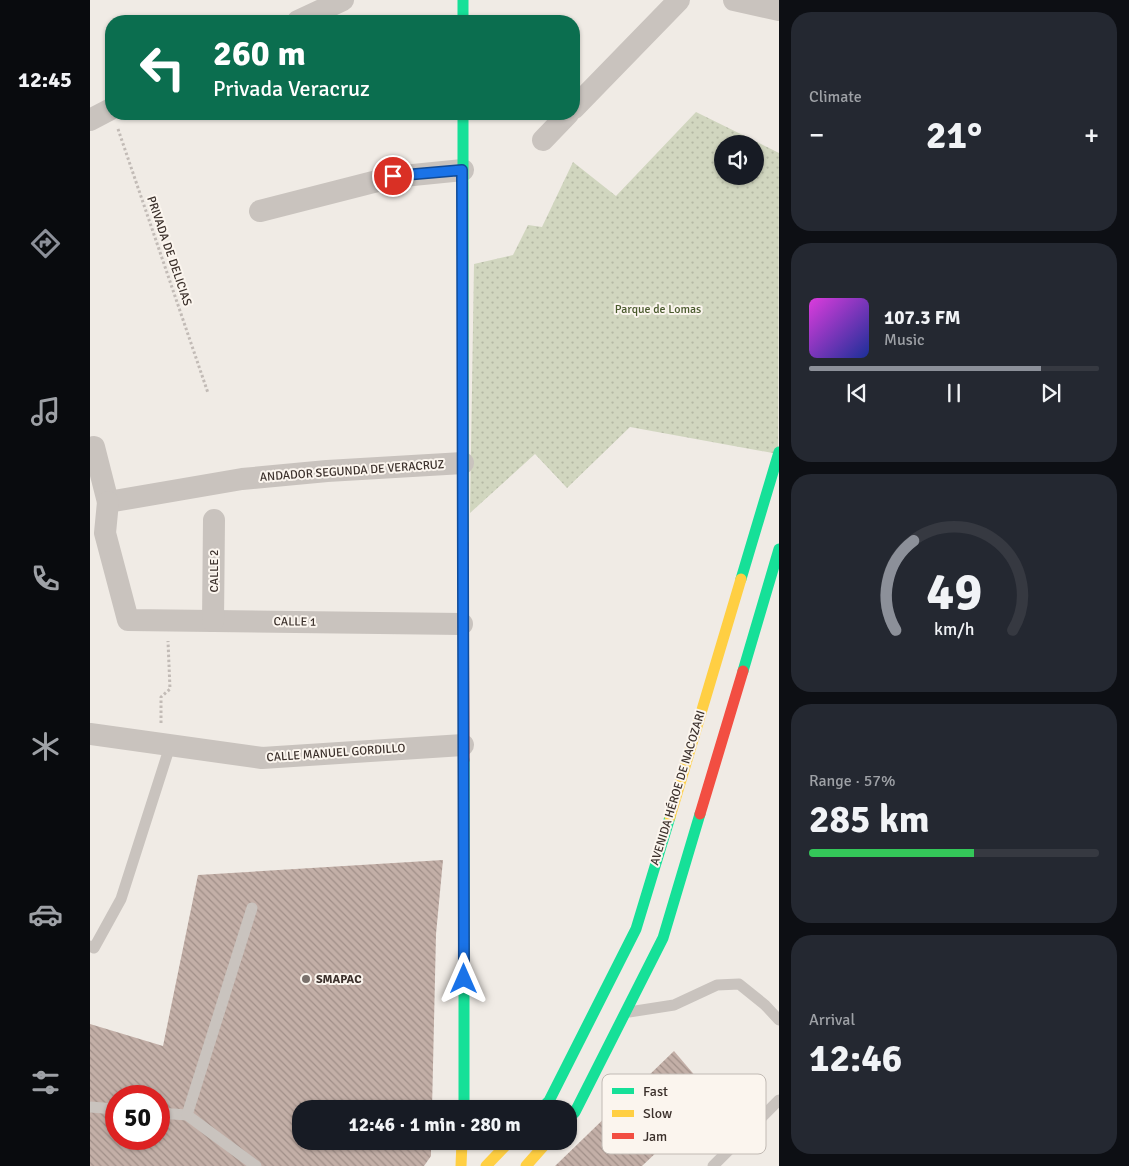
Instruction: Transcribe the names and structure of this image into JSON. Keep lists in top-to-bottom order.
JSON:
{
  "streets": {
    "main road": ["AVENIDA HÉROE DE NACOZARI"],
    "street": [
      "ANDADOR SEGUNDA DE VERACRUZ",
      "CALLE 2",
      "CALLE 1",
      "CALLE MANUEL GORDILLO"
    ],
    "path": ["PRIVADA DE DELICIAS"]
  },
  "crossings": [
    ["ANDADOR SEGUNDA DE VERACRUZ", "CALLE 1"],
    ["CALLE 2", "CALLE 1"]
  ],
  "parks": ["Parque de Lomas"],
  "places": ["SMAPAC"],
  "legend": ["Fast", "Slow", "Jam"],
  "page": {
    "tabs": "12:45",
    "tile": [
      "Climate",
      ["Range · 57%", "285 km"],
      ["Arrival", "12:46"]
    ],
    "turn": ["260 m", "Privada Veracruz"],
    "heat": ["−", "21°", "+"],
    "song": ["107.3 FM", "Music"],
    "limit": "50",
    "trip": "12:46 · 1 min · 280 m",
    "gauge": ["49", "km/h"]
  }
}
